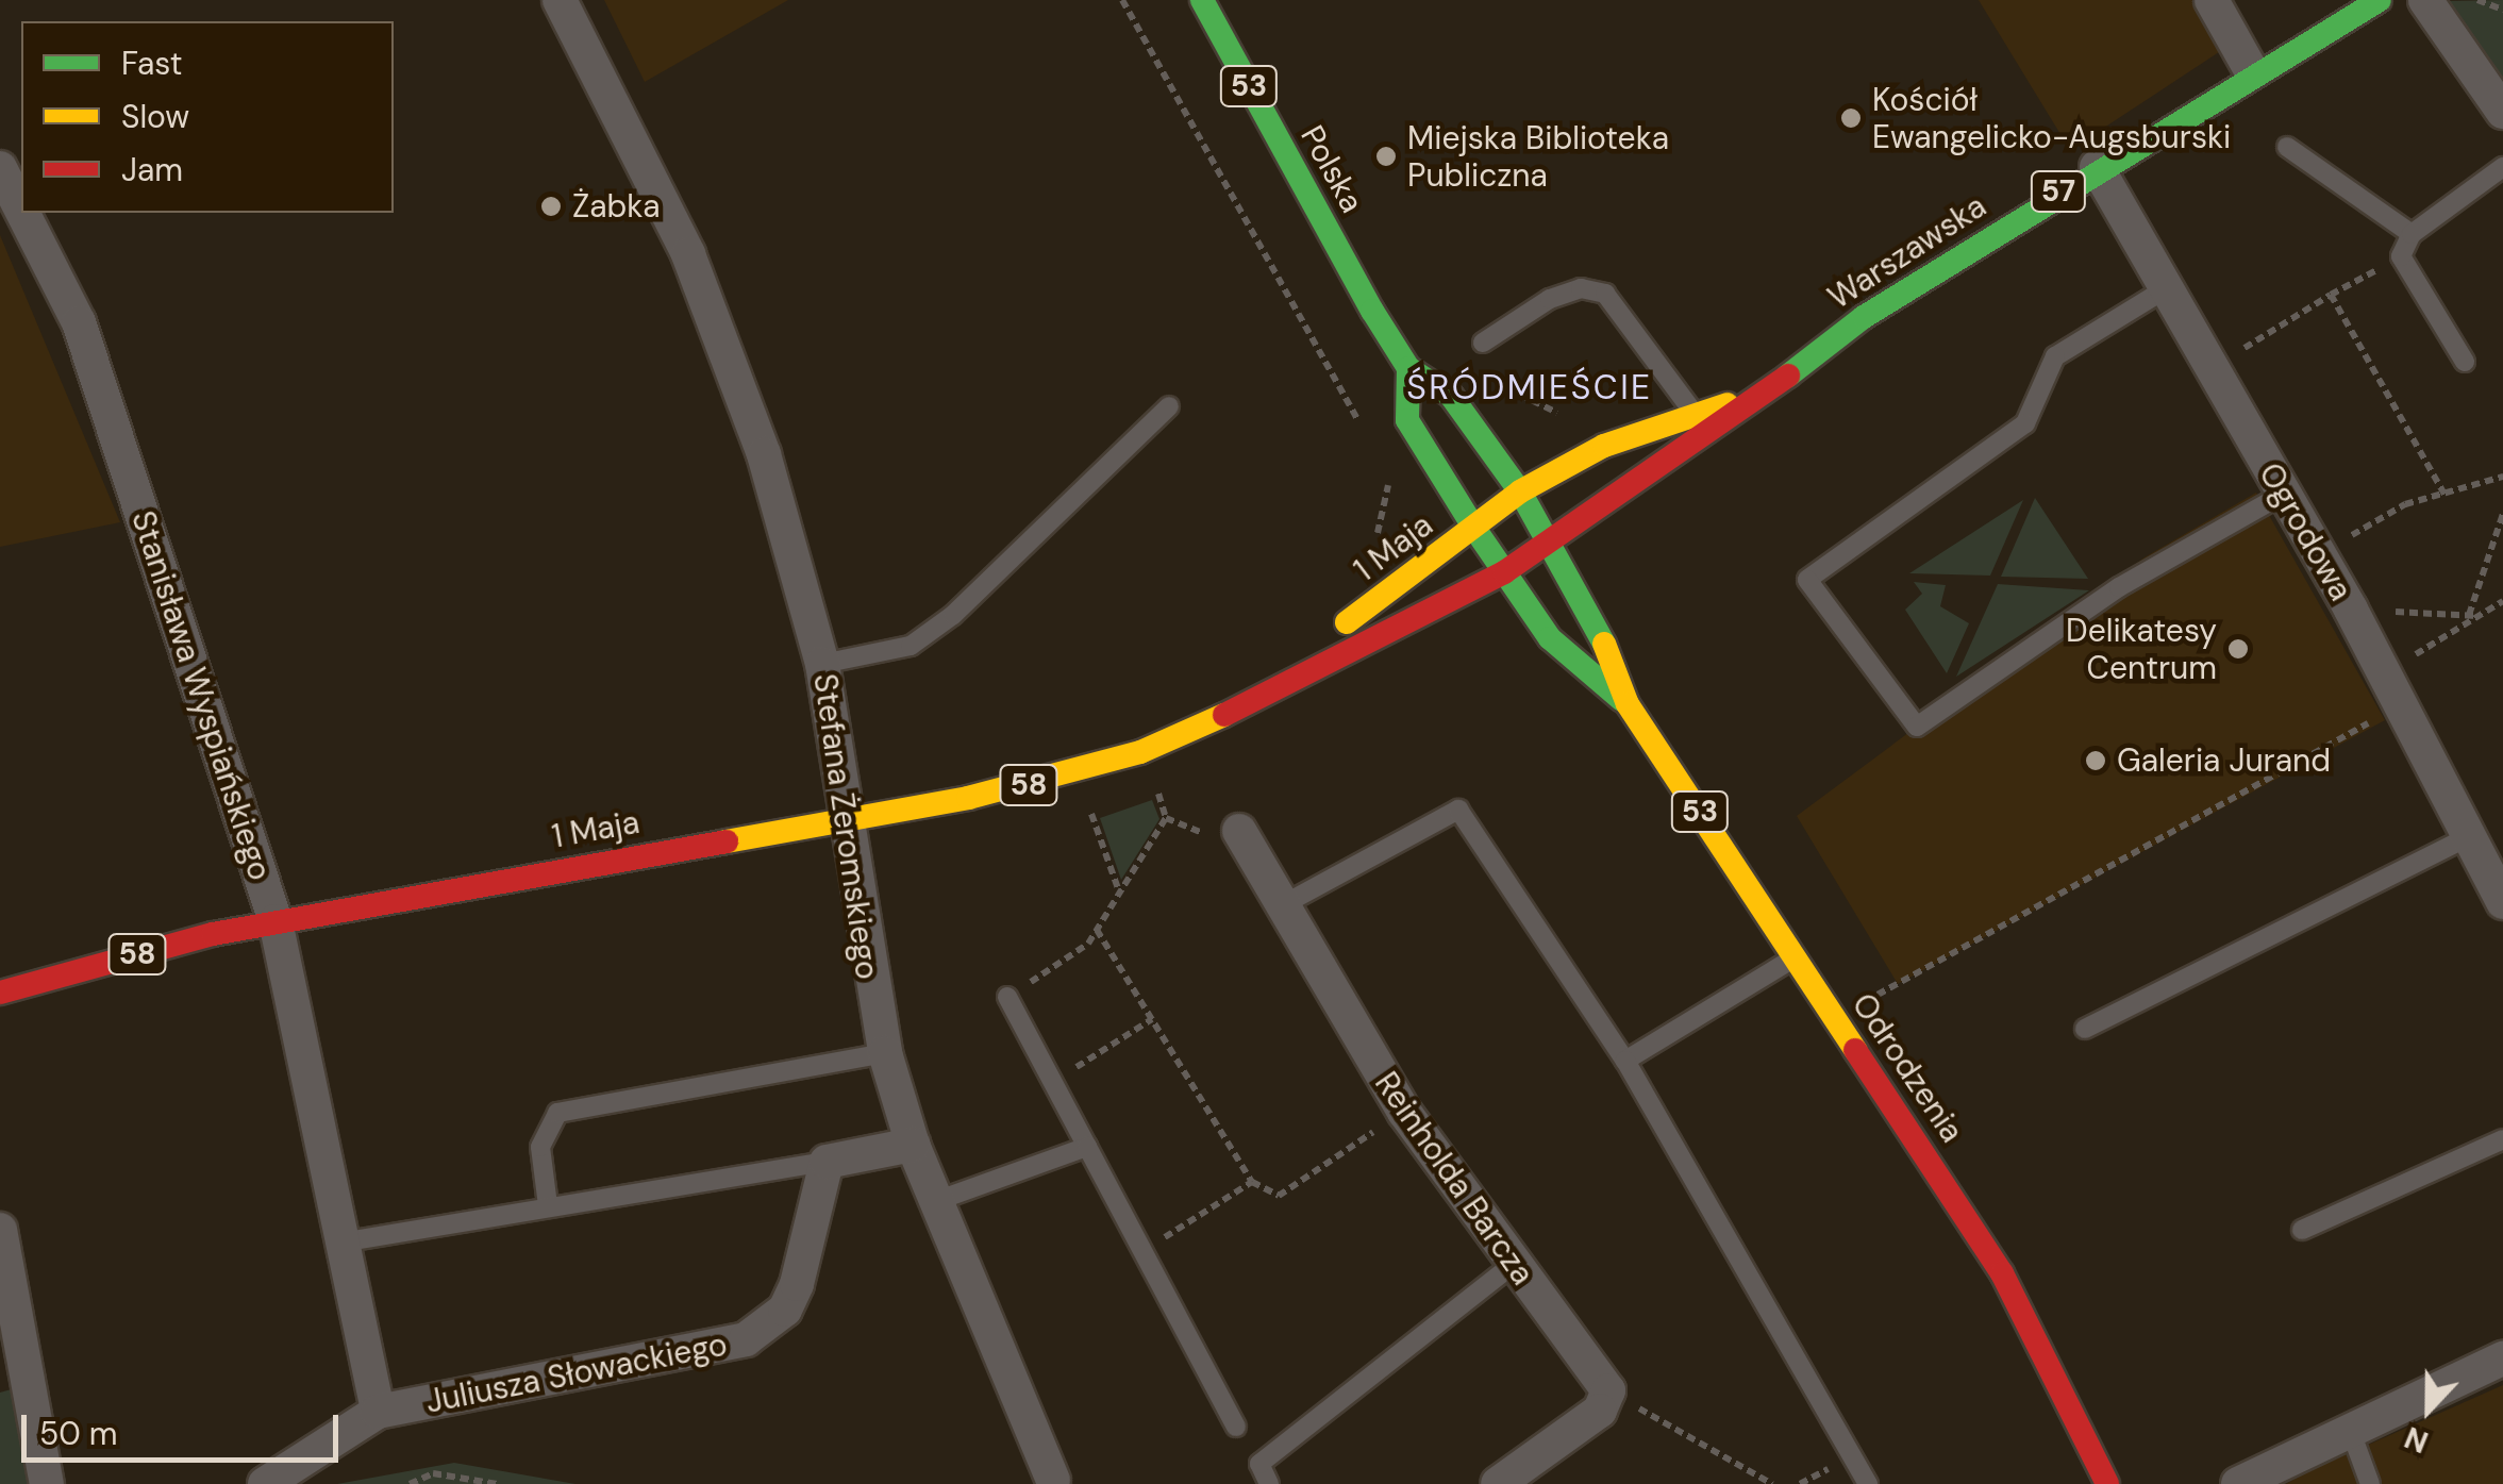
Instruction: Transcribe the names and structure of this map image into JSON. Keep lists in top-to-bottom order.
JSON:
{
  "streets": {
    "main road": [
      "53",
      "Polska",
      "57",
      "Warszawska",
      "1 Maja",
      "58",
      "Odrodzenia"
    ],
    "street": [
      "Ogrodowa",
      "Stanisława Wyspiańskiego",
      "Stefana Żeromskiego",
      "Reinholda Barcza",
      "Juliusza Słowackiego"
    ]
  },
  "crossings": [
    ["53", "Polska"],
    ["53", "1 Maja"],
    ["53", "Odrodzenia"],
    ["Polska", "Warszawska"],
    ["Polska", "1 Maja"],
    ["Polska", "Odrodzenia"],
    ["Warszawska", "Ogrodowa"],
    ["Warszawska", "1 Maja"],
    ["Warszawska", "Odrodzenia"],
    ["1 Maja", "Stanisława Wyspiańskiego"],
    ["1 Maja", "Stefana Żeromskiego"],
    ["1 Maja", "Odrodzenia"],
    ["Stanisława Wyspiańskiego", "Juliusza Słowackiego"]
  ],
  "districts": ["ŚRÓDMIEŚCIE"],
  "places": [
    "Kościół Ewangelicko-Augsburski",
    "Miejska Biblioteka Publiczna",
    "Żabka",
    "Delikatesy Centrum",
    "Galeria Jurand"
  ],
  "legend": ["Fast", "Slow", "Jam"],
  "scale_bar": "50 m",
  "north": "bottom"
}
